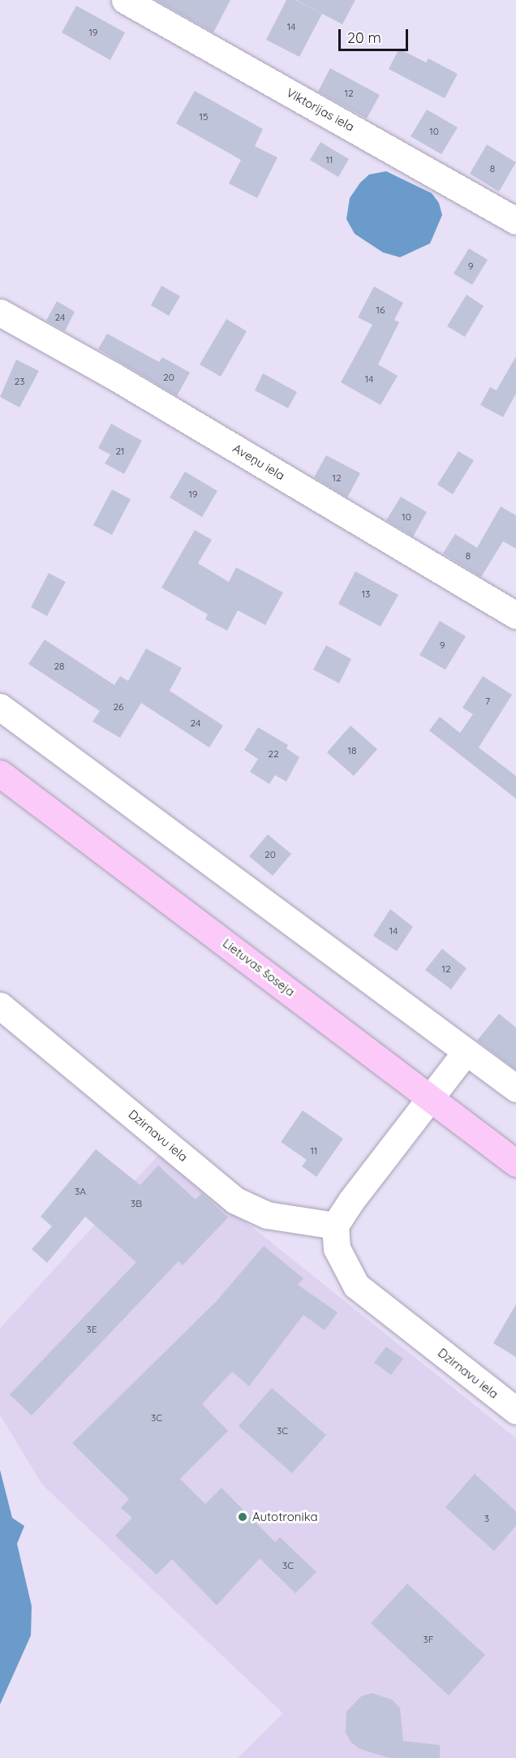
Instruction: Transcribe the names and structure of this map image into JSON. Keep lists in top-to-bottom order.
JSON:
{
  "streets": {
    "main road": ["Lietuvas šoseja"],
    "street": ["Viktorijas iela", "Aveņu iela", "Dzirnavu iela"]
  },
  "places": ["Autotronika"],
  "house_numbers": [
    "14",
    "19",
    "12",
    "15",
    "10",
    "11",
    "8",
    "9",
    "16",
    "24",
    "20",
    "14",
    "23",
    "21",
    "12",
    "19",
    "10",
    "8",
    "13",
    "9",
    "28",
    "7",
    "26",
    "24",
    "18",
    "22",
    "20",
    "14",
    "12",
    "11",
    "3A",
    "3B",
    "3E",
    "3C",
    "3C",
    "3",
    "3C",
    "3F"
  ],
  "scale_bar": "20 m"
}
